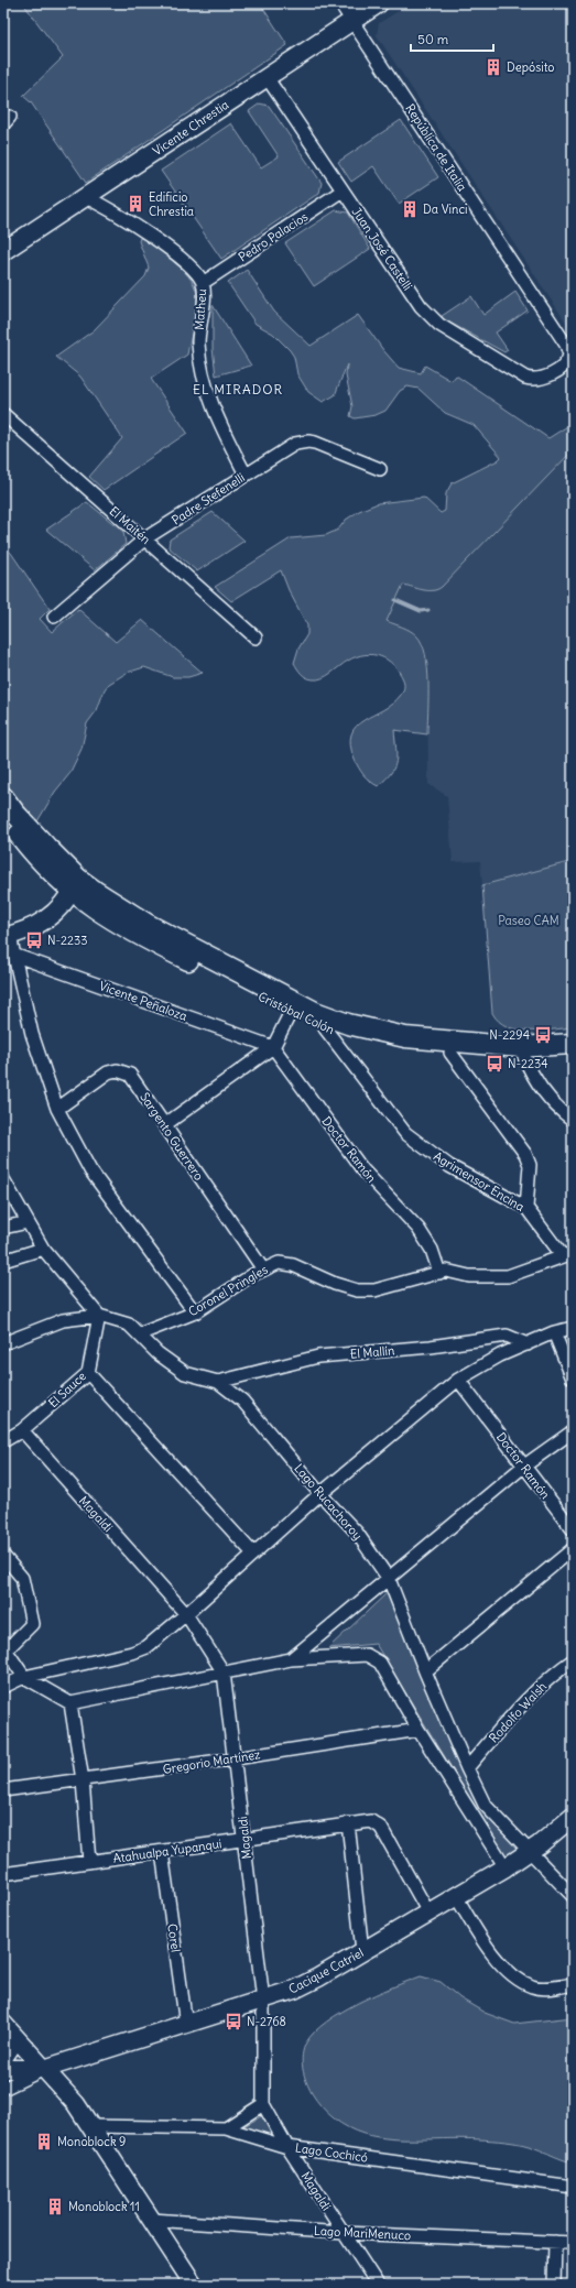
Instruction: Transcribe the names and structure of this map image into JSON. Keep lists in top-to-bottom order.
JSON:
{
  "streets": {
    "main road": ["Vicente Chrestia", "Cristóbal Colón", "Cacique Catriel"],
    "street": [
      "República de Italia",
      "Pedro Palacios",
      "Juan José Castelli",
      "Matheu",
      "Padre Stefenelli",
      "El Maitén",
      "Vicente Peñaloza",
      "Sargento Guerrero",
      "Doctor Ramón",
      "Agrimensor Encina",
      "Coronel Pringles",
      "El Mallín",
      "El Sauce",
      "Lago Rucachoroy",
      "Magaldi",
      "Rodolfo Walsh",
      "Gregorio Martínez",
      "Atahualpa Yupanqui",
      "Corel",
      "Lago Cochicó",
      "Lago MariMenuco"
    ]
  },
  "crossings": [
    ["Vicente Chrestia", "República de Italia"],
    ["Vicente Chrestia", "Juan José Castelli"],
    ["Vicente Chrestia", "Matheu"],
    ["República de Italia", "Juan José Castelli"],
    ["Pedro Palacios", "Juan José Castelli"],
    ["Pedro Palacios", "Matheu"],
    ["Matheu", "Padre Stefenelli"],
    ["Padre Stefenelli", "El Maitén"],
    ["Vicente Peñaloza", "Doctor Ramón"],
    ["Cristóbal Colón", "Agrimensor Encina"],
    ["Sargento Guerrero", "Coronel Pringles"],
    ["Doctor Ramón", "Coronel Pringles"],
    ["Agrimensor Encina", "Coronel Pringles"],
    ["Coronel Pringles", "Lago Rucachoroy"],
    ["El Mallín", "Lago Rucachoroy"],
    ["El Sauce", "Lago Rucachoroy"],
    ["El Sauce", "Magaldi"],
    ["Lago Rucachoroy", "Rodolfo Walsh"],
    ["Lago Rucachoroy", "Cacique Catriel"],
    ["Magaldi", "Gregorio Martínez"],
    ["Magaldi", "Atahualpa Yupanqui"],
    ["Magaldi", "Cacique Catriel"],
    ["Magaldi", "Lago Cochicó"],
    ["Magaldi", "Lago MariMenuco"],
    ["Atahualpa Yupanqui", "Corel"],
    ["Atahualpa Yupanqui", "Cacique Catriel"],
    ["Corel", "Cacique Catriel"]
  ],
  "districts": ["EL MIRADOR"],
  "parks": ["Paseo CAM"],
  "places": {
    "building": [
      "Depósito",
      "Edificio Chrestia",
      "Da Vinci",
      "Monoblock 9",
      "Monoblock 11"
    ],
    "bus stop": [
      "N-2233",
      "N-2294",
      "N-2234",
      "N-2768"
    ]
  },
  "scale_bar": "50 m"
}
